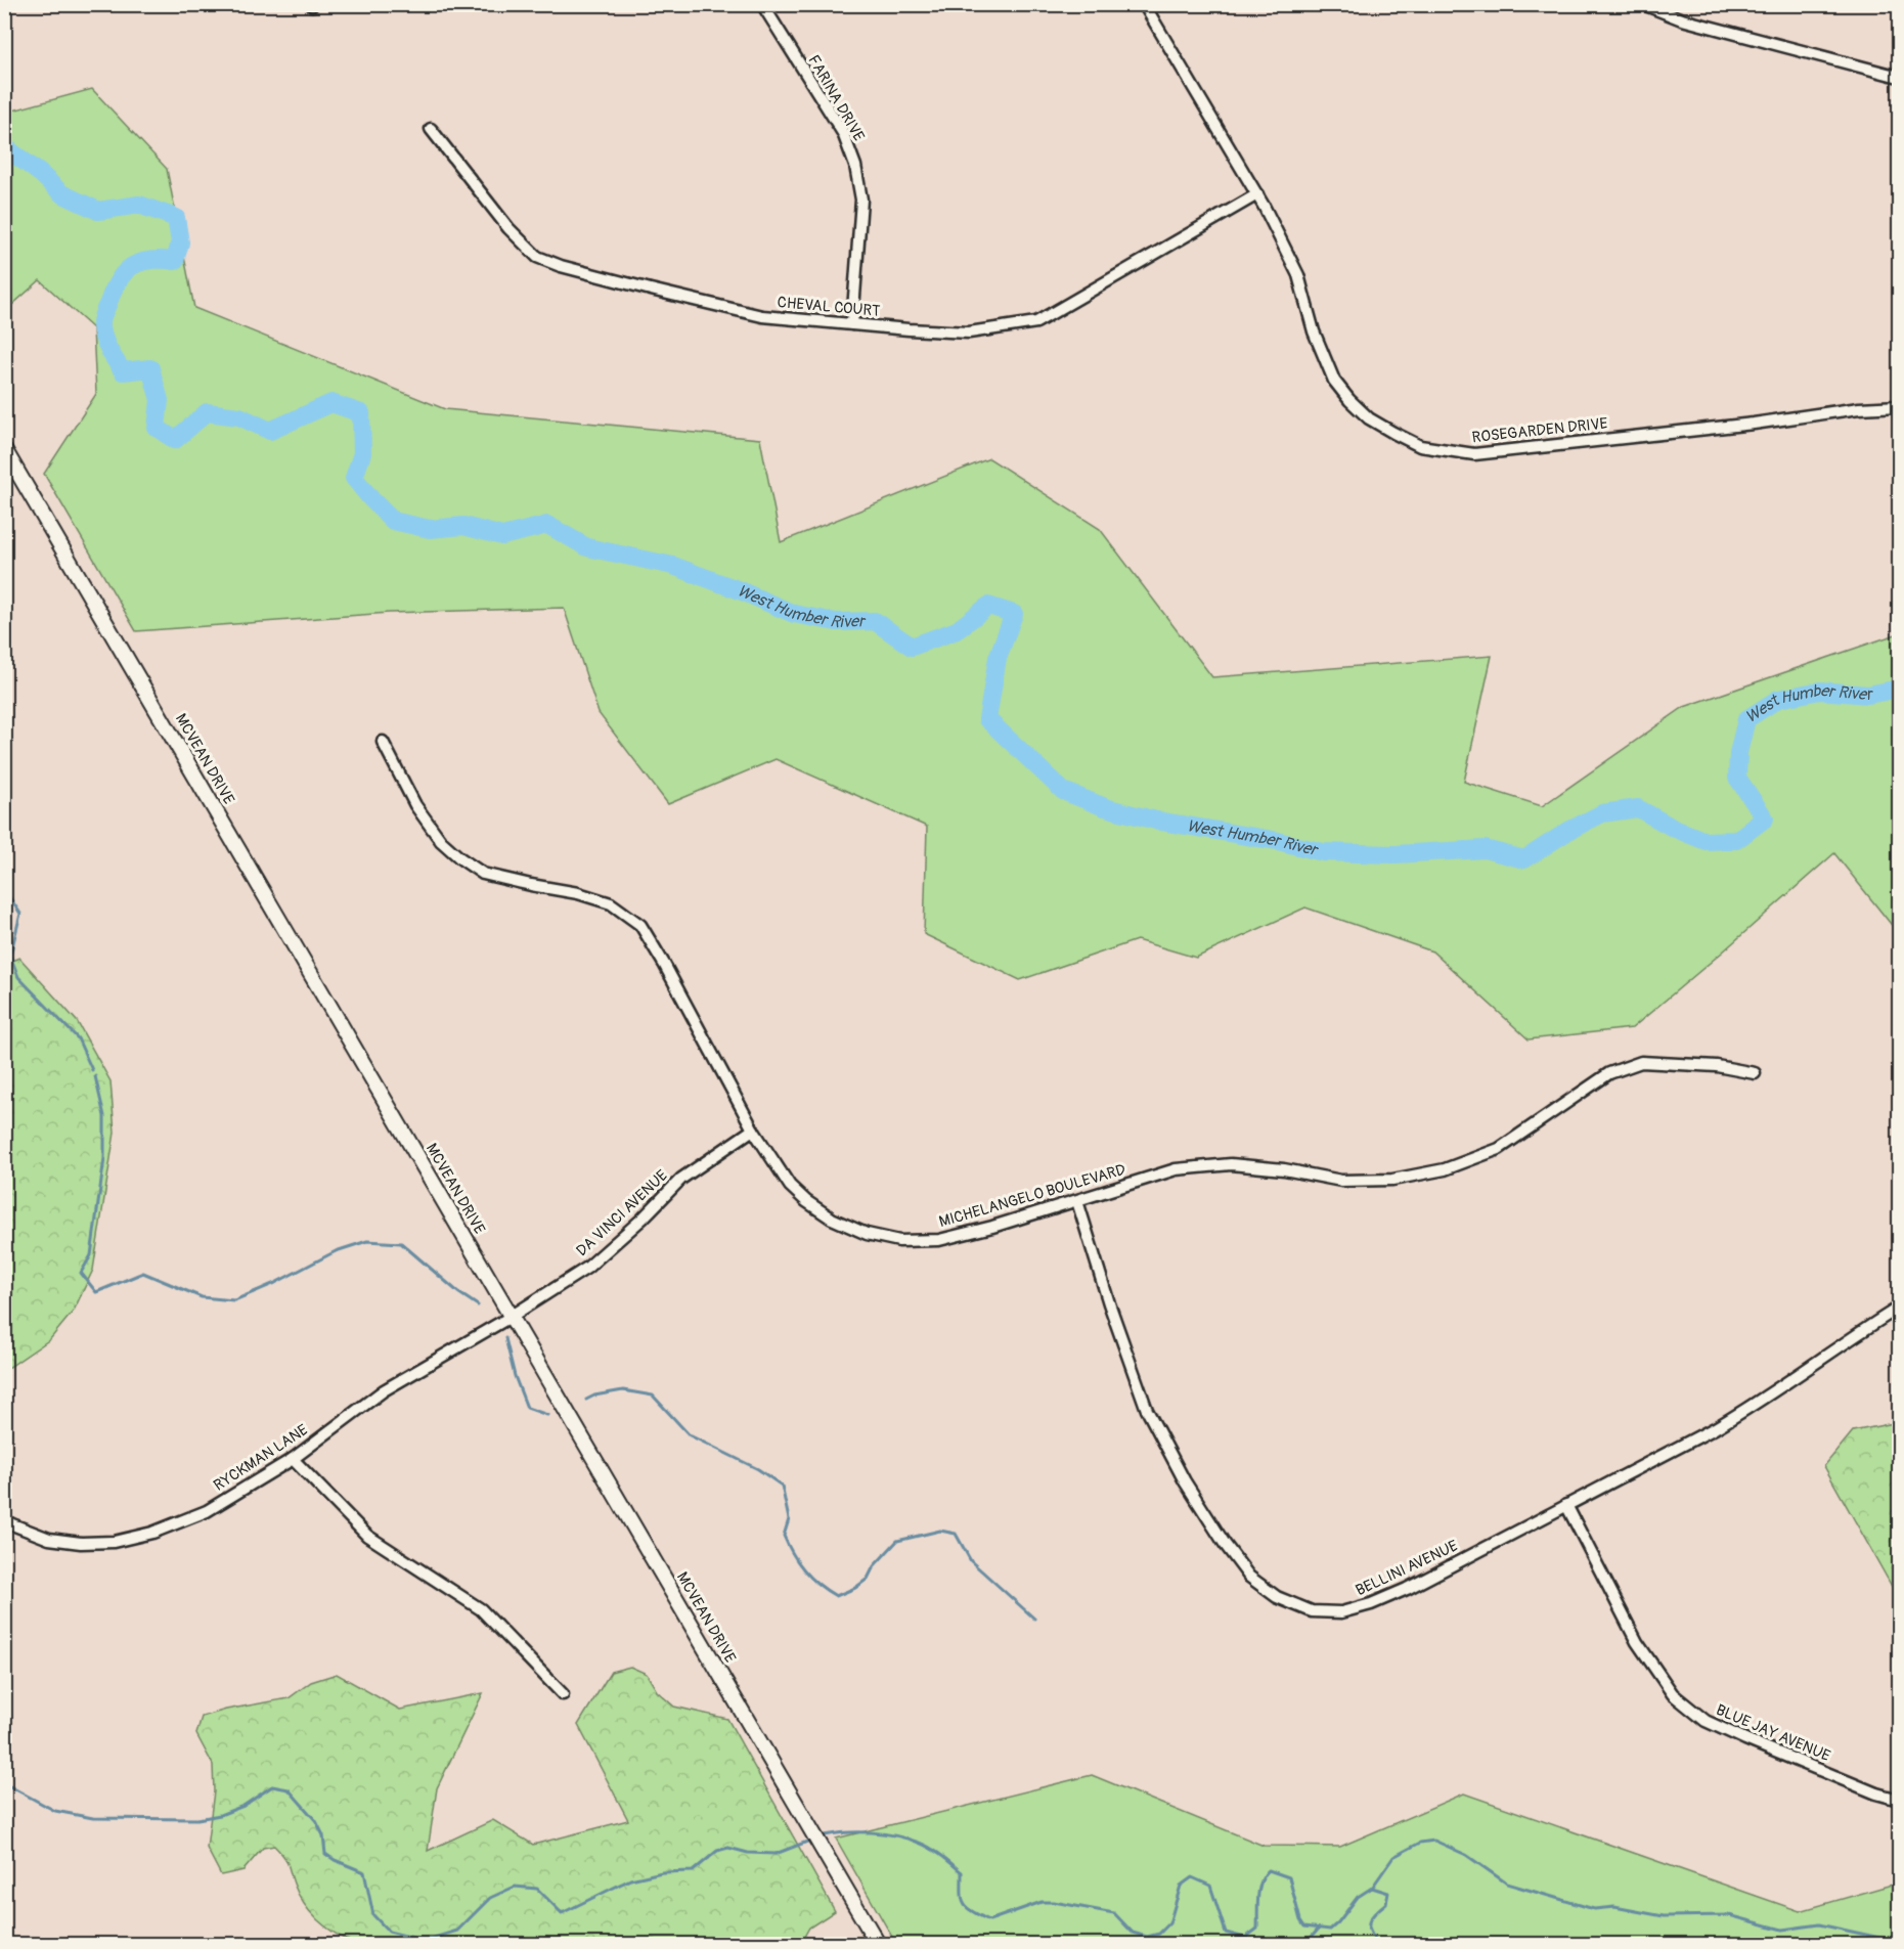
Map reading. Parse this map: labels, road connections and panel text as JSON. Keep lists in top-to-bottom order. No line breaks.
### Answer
{"streets":{"main road":["MCVEAN DRIVE"],"street":["FARINA DRIVE","CHEVAL COURT","ROSEGARDEN DRIVE","MICHELANGELO BOULEVARD","DA VINCI AVENUE","RYCKMAN LANE","BELLINI AVENUE","BLUE JAY AVENUE"]},"crossings":[["FARINA DRIVE","CHEVAL COURT"],["CHEVAL COURT","ROSEGARDEN DRIVE"],["MCVEAN DRIVE","DA VINCI AVENUE"],["MCVEAN DRIVE","RYCKMAN LANE"],["MICHELANGELO BOULEVARD","DA VINCI AVENUE"],["MICHELANGELO BOULEVARD","BELLINI AVENUE"],["DA VINCI AVENUE","RYCKMAN LANE"],["BELLINI AVENUE","BLUE JAY AVENUE"]],"water":["West Humber River"]}
